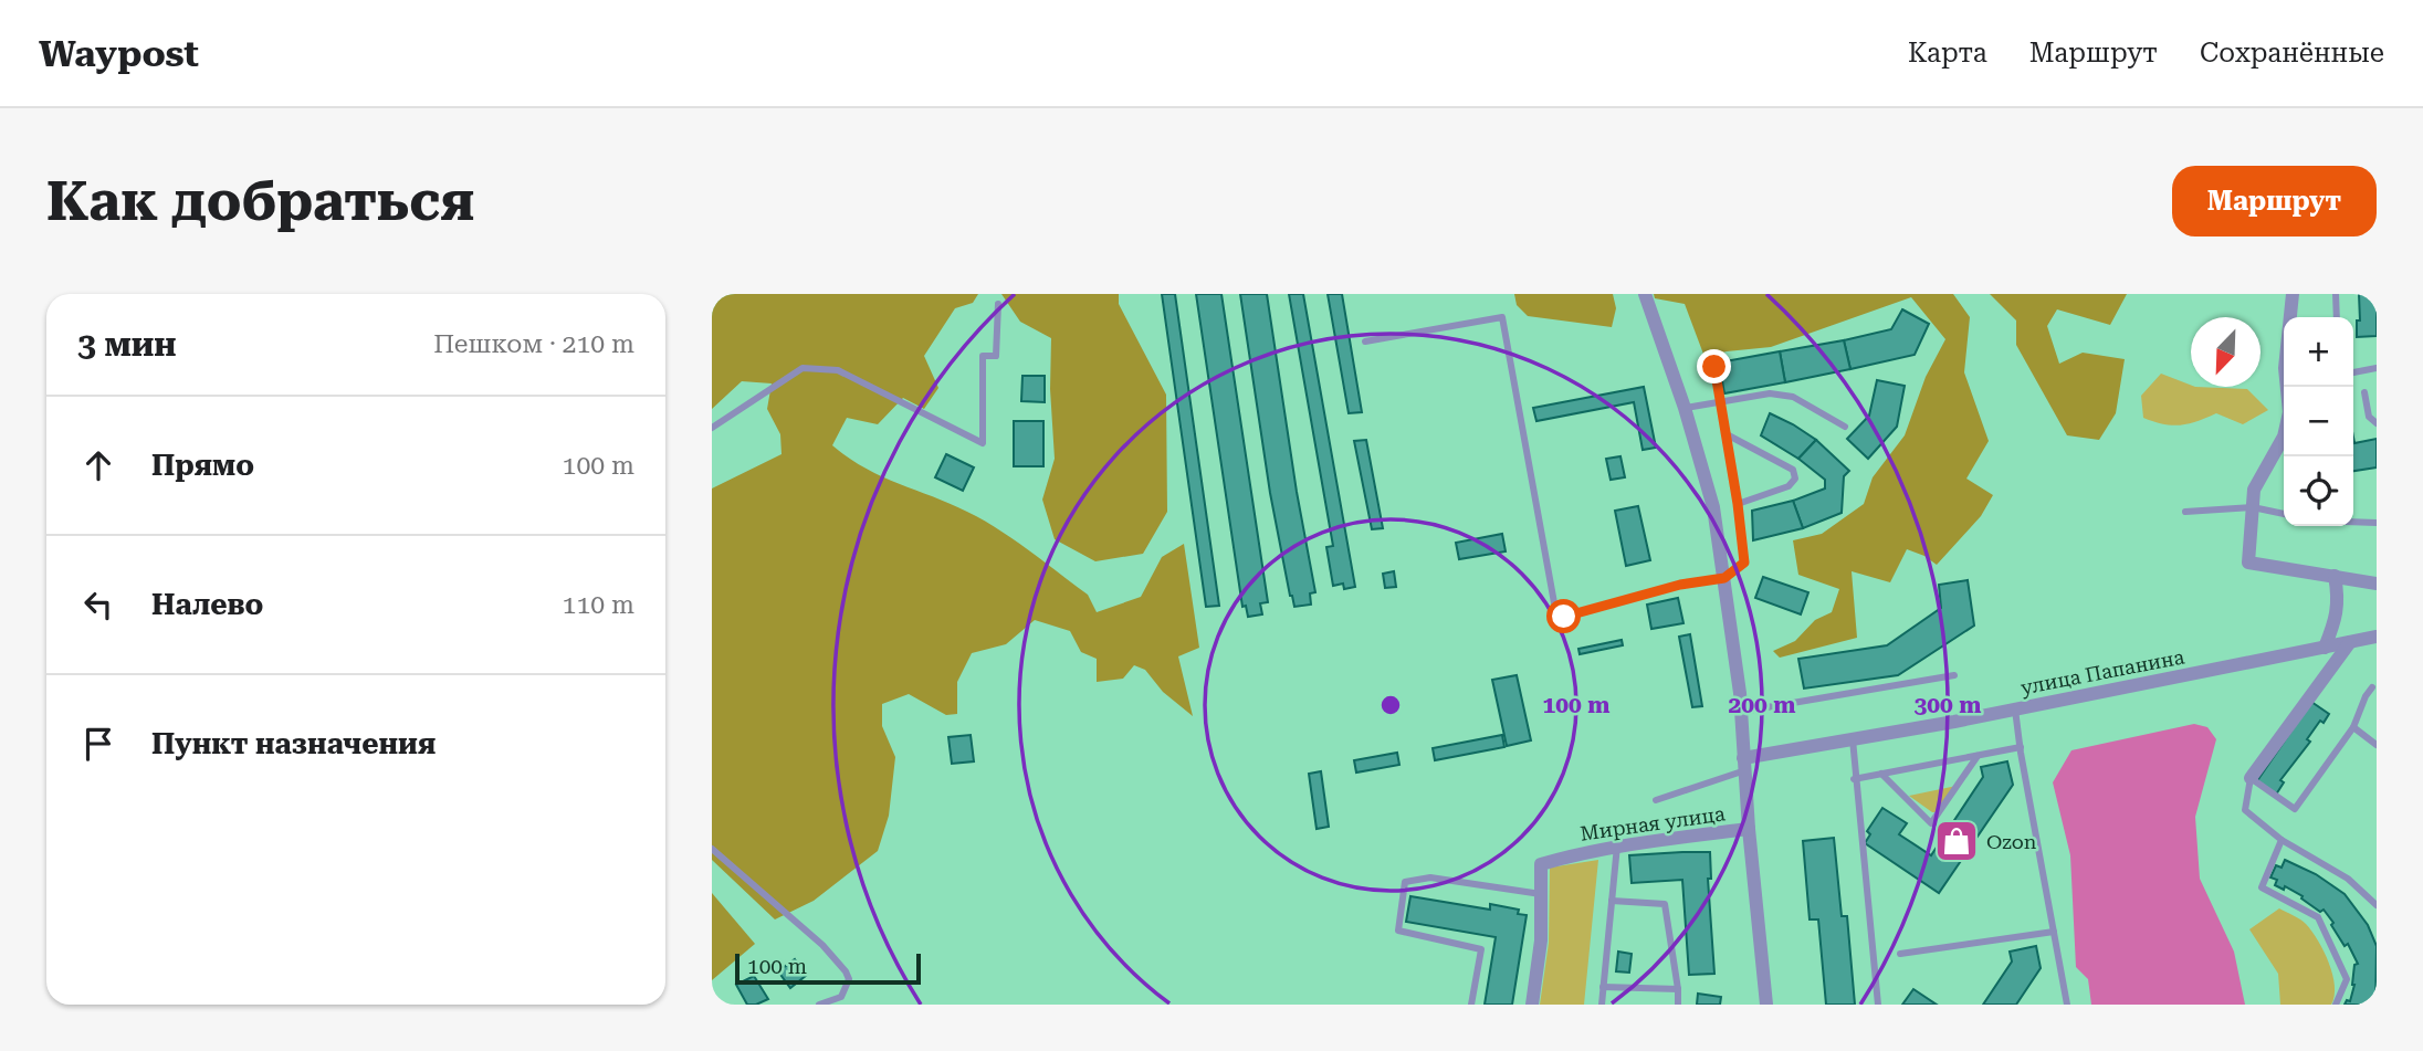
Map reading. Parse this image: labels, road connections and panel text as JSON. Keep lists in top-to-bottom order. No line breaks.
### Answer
{"streets":{"street":["улица Папанина","Мирная улица"]},"crossings":[["улица Папанина","Мирная улица"]],"places":{"shop":["Ozon"]},"scale_bar":"100 m","north":"bottom left","page":{"header":"Waypost","nav":["Карта","Маршрут","Сохранённые"],"buttons":"Маршрут","title":"Как добраться","heading":["3 мин","Пешком · 210 m"],"map_buttons":["+","−"],"list":[["Прямо","100 m"],["Налево","110 m"],"Пункт назначения"],"scale":"100 m"},"rings":["100 m","200 m","300 m"]}
